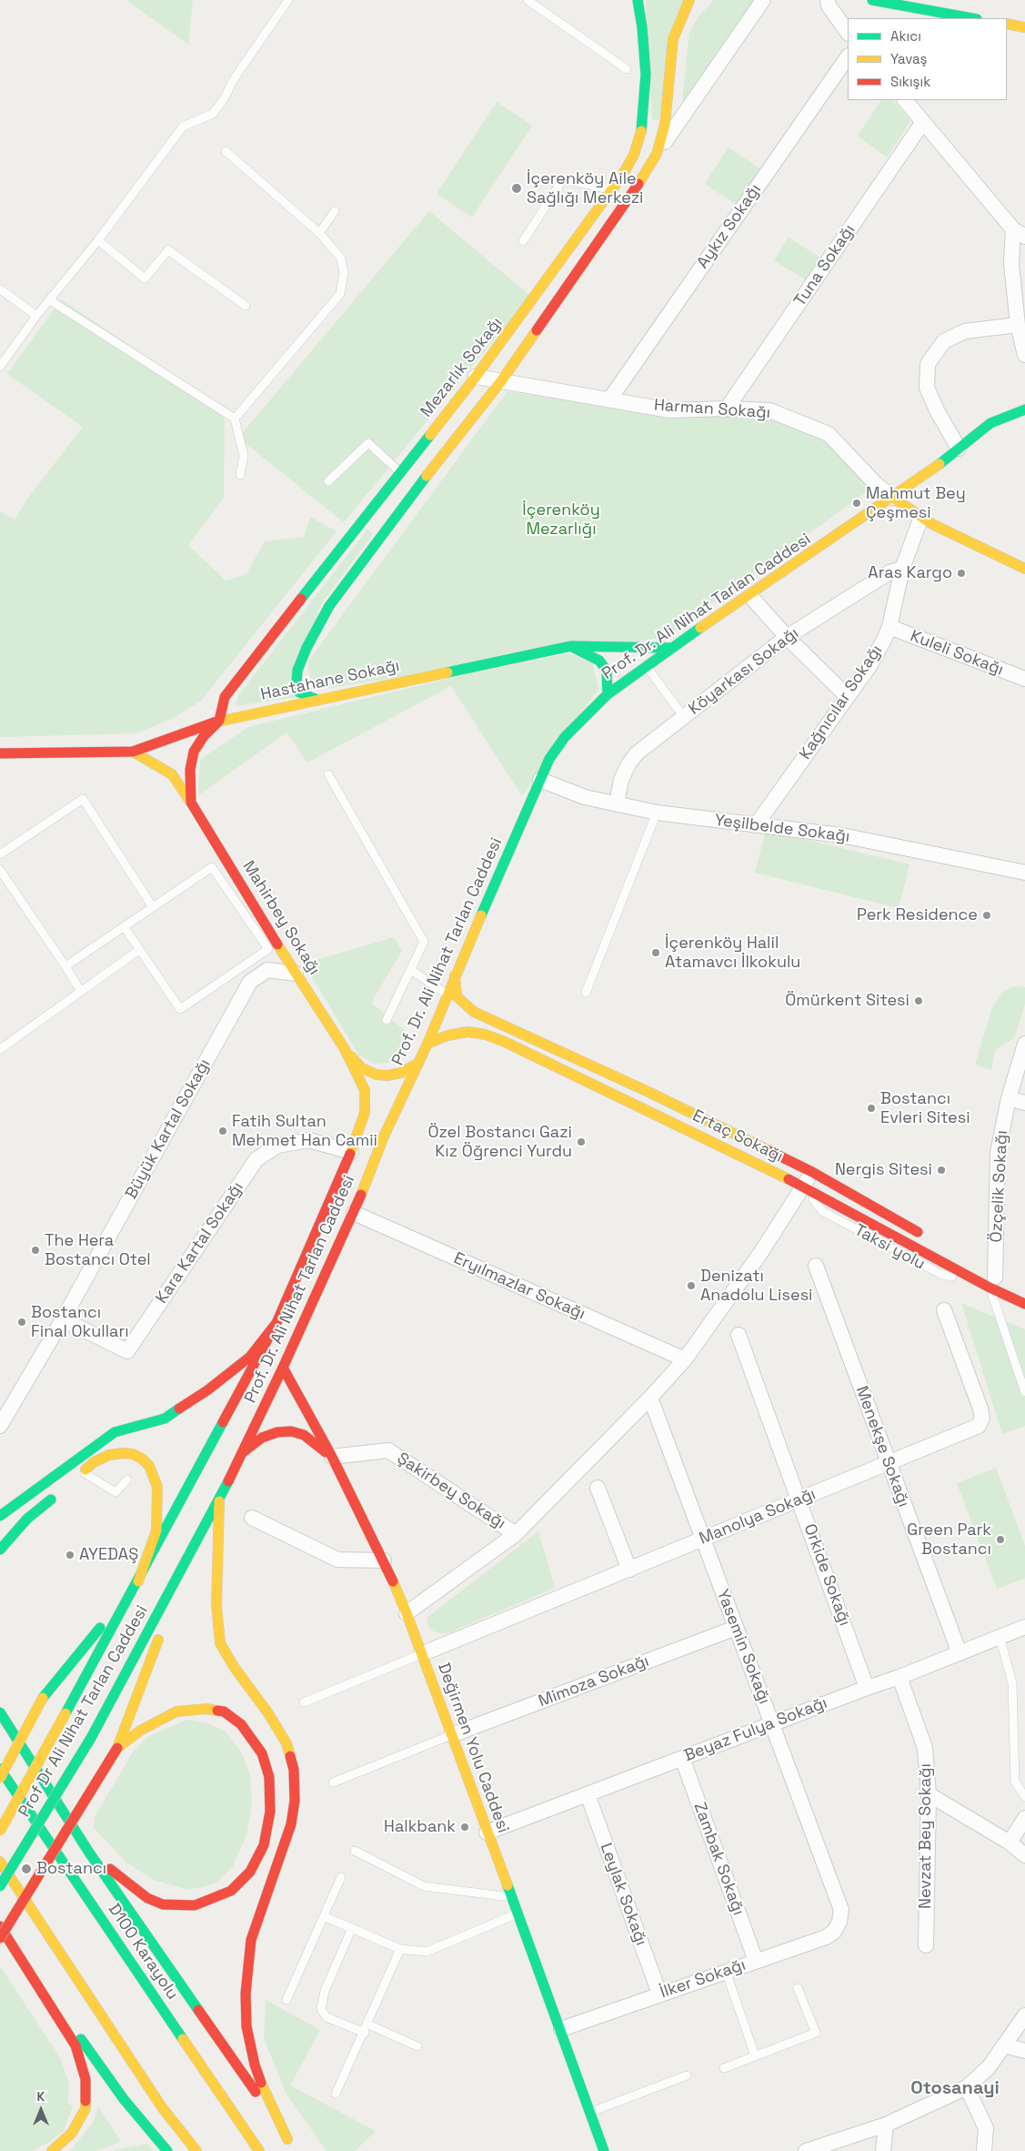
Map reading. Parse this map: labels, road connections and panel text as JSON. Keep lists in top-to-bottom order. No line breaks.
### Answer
{"streets":{"main road":["Mezarlık Sokağı","Prof. Dr. Ali Nihat Tarlan Caddesi","Hastahane Sokağı","Mahirbey Sokağı","Ertaç Sokağı","Prof Dr Ali Nihat Tarlan Caddesi","Değirmen Yolu Caddesi","D100 Karayolu"],"street":["Aykız Sokağı","Tuna Sokağı","Harman Sokağı","Kuleli Sokağı","Köyarkası Sokağı","Kağnıcılar Sokağı","Yeşilbelde Sokağı","Büyük Kartal Sokağı","Özçelik Sokağı","Kara Kartal Sokağı","Eryılmazlar Sokağı","Menekşe Sokağı","Şakirbey Sokağı","Manolya Sokağı","Orkide Sokağı","Yasemin Sokağı","Mimoza Sokağı","Beyaz Fulya Sokağı","Nevzat Bey Sokağı","Zambak Sokağı","Leylak Sokağı","İlker Sokağı"]},"crossings":[["Aykız Sokağı","Harman Sokağı"],["Tuna Sokağı","Harman Sokağı"],["Mezarlık Sokağı","Harman Sokağı"],["Mezarlık Sokağı","Hastahane Sokağı"],["Mezarlık Sokağı","Mahirbey Sokağı"],["Harman Sokağı","Prof. Dr. Ali Nihat Tarlan Caddesi"],["Prof. Dr. Ali Nihat Tarlan Caddesi","Hastahane Sokağı"],["Prof. Dr. Ali Nihat Tarlan Caddesi","Yeşilbelde Sokağı"],["Prof. Dr. Ali Nihat Tarlan Caddesi","Mahirbey Sokağı"],["Prof. Dr. Ali Nihat Tarlan Caddesi","Ertaç Sokağı"],["Prof. Dr. Ali Nihat Tarlan Caddesi","Kara Kartal Sokağı"],["Prof. Dr. Ali Nihat Tarlan Caddesi","Eryılmazlar Sokağı"],["Prof. Dr. Ali Nihat Tarlan Caddesi","Prof Dr Ali Nihat Tarlan Caddesi"],["Prof. Dr. Ali Nihat Tarlan Caddesi","Değirmen Yolu Caddesi"],["Kuleli Sokağı","Kağnıcılar Sokağı"],["Köyarkası Sokağı","Kağnıcılar Sokağı"],["Köyarkası Sokağı","Yeşilbelde Sokağı"],["Hastahane Sokağı","Mahirbey Sokağı"],["Kağnıcılar Sokağı","Yeşilbelde Sokağı"],["Mahirbey Sokağı","Büyük Kartal Sokağı"],["Büyük Kartal Sokağı","Kara Kartal Sokağı"],["Ertaç Sokağı","Özçelik Sokağı"],["Menekşe Sokağı","Manolya Sokağı"],["Menekşe Sokağı","Beyaz Fulya Sokağı"],["Şakirbey Sokağı","Değirmen Yolu Caddesi"],["Manolya Sokağı","Orkide Sokağı"],["Manolya Sokağı","Yasemin Sokağı"],["Manolya Sokağı","Değirmen Yolu Caddesi"],["Orkide Sokağı","Beyaz Fulya Sokağı"],["Yasemin Sokağı","Mimoza Sokağı"],["Yasemin Sokağı","Beyaz Fulya Sokağı"],["Yasemin Sokağı","İlker Sokağı"],["Mimoza Sokağı","Değirmen Yolu Caddesi"],["Beyaz Fulya Sokağı","Değirmen Yolu Caddesi"],["Beyaz Fulya Sokağı","Nevzat Bey Sokağı"],["Beyaz Fulya Sokağı","Zambak Sokağı"],["Beyaz Fulya Sokağı","Leylak Sokağı"],["Değirmen Yolu Caddesi","İlker Sokağı"],["Zambak Sokağı","İlker Sokağı"],["Leylak Sokağı","İlker Sokağı"]],"districts":["Otosanayi"],"parks":["İçerenköy Mezarlığı"],"places":["İçerenköy Aile Sağlığı Merkezi","Mahmut Bey Çeşmesi","Aras Kargo","Perk Residence","İçerenköy Halil Atamavcı İlkokulu","Ömürkent Sitesi","Bostancı Evleri Sitesi","Fatih Sultan Mehmet Han Camii","Özel Bostancı Gazi Kız Öğrenci Yurdu","Nergis Sitesi","The Hera Bostancı Otel","Denizatı Anadolu Lisesi","Bostancı Final Okulları","Green Park Bostancı","AYEDAŞ","Halkbank","Bostancı"],"legend":["Akıcı","Yavaş","Sıkışık"],"north":"top"}
